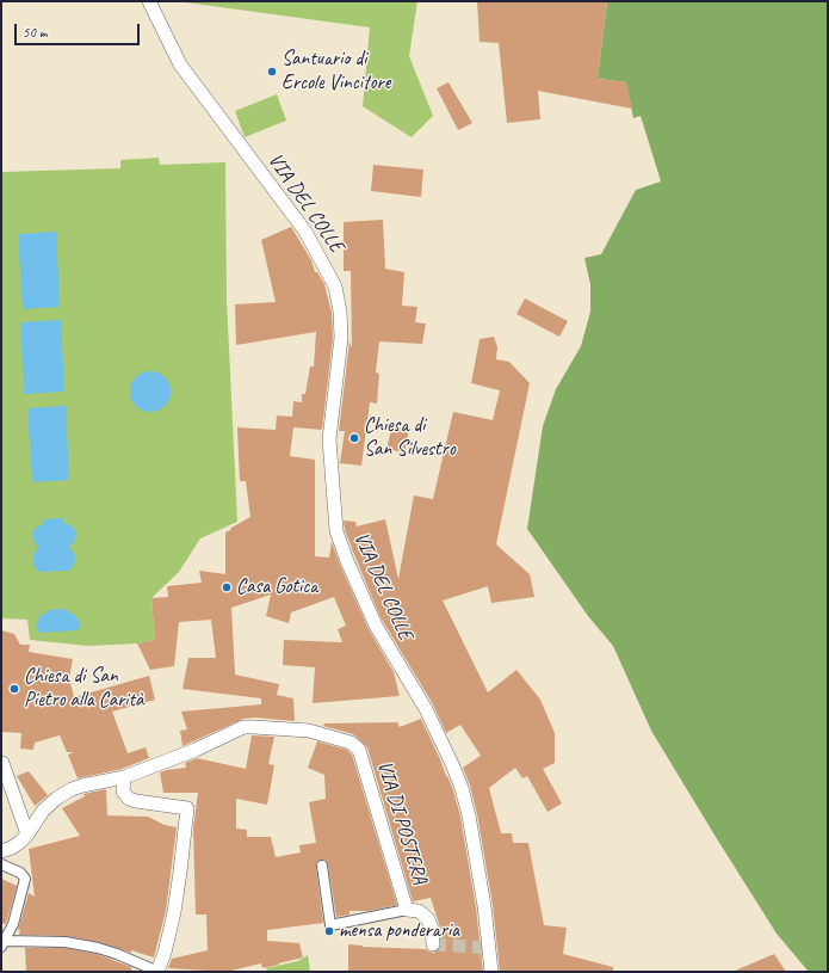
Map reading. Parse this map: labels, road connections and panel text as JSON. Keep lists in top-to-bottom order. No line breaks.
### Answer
{"streets":{"street":["VIA DEL COLLE","VIA DI POSTERA"]},"places":["Santuario di Ercole Vincitore","Chiesa di San Silvestro","Casa Gotica","Chiesa di San Pietro alla Carità","mensa ponderaria"],"scale_bar":"50 m"}
